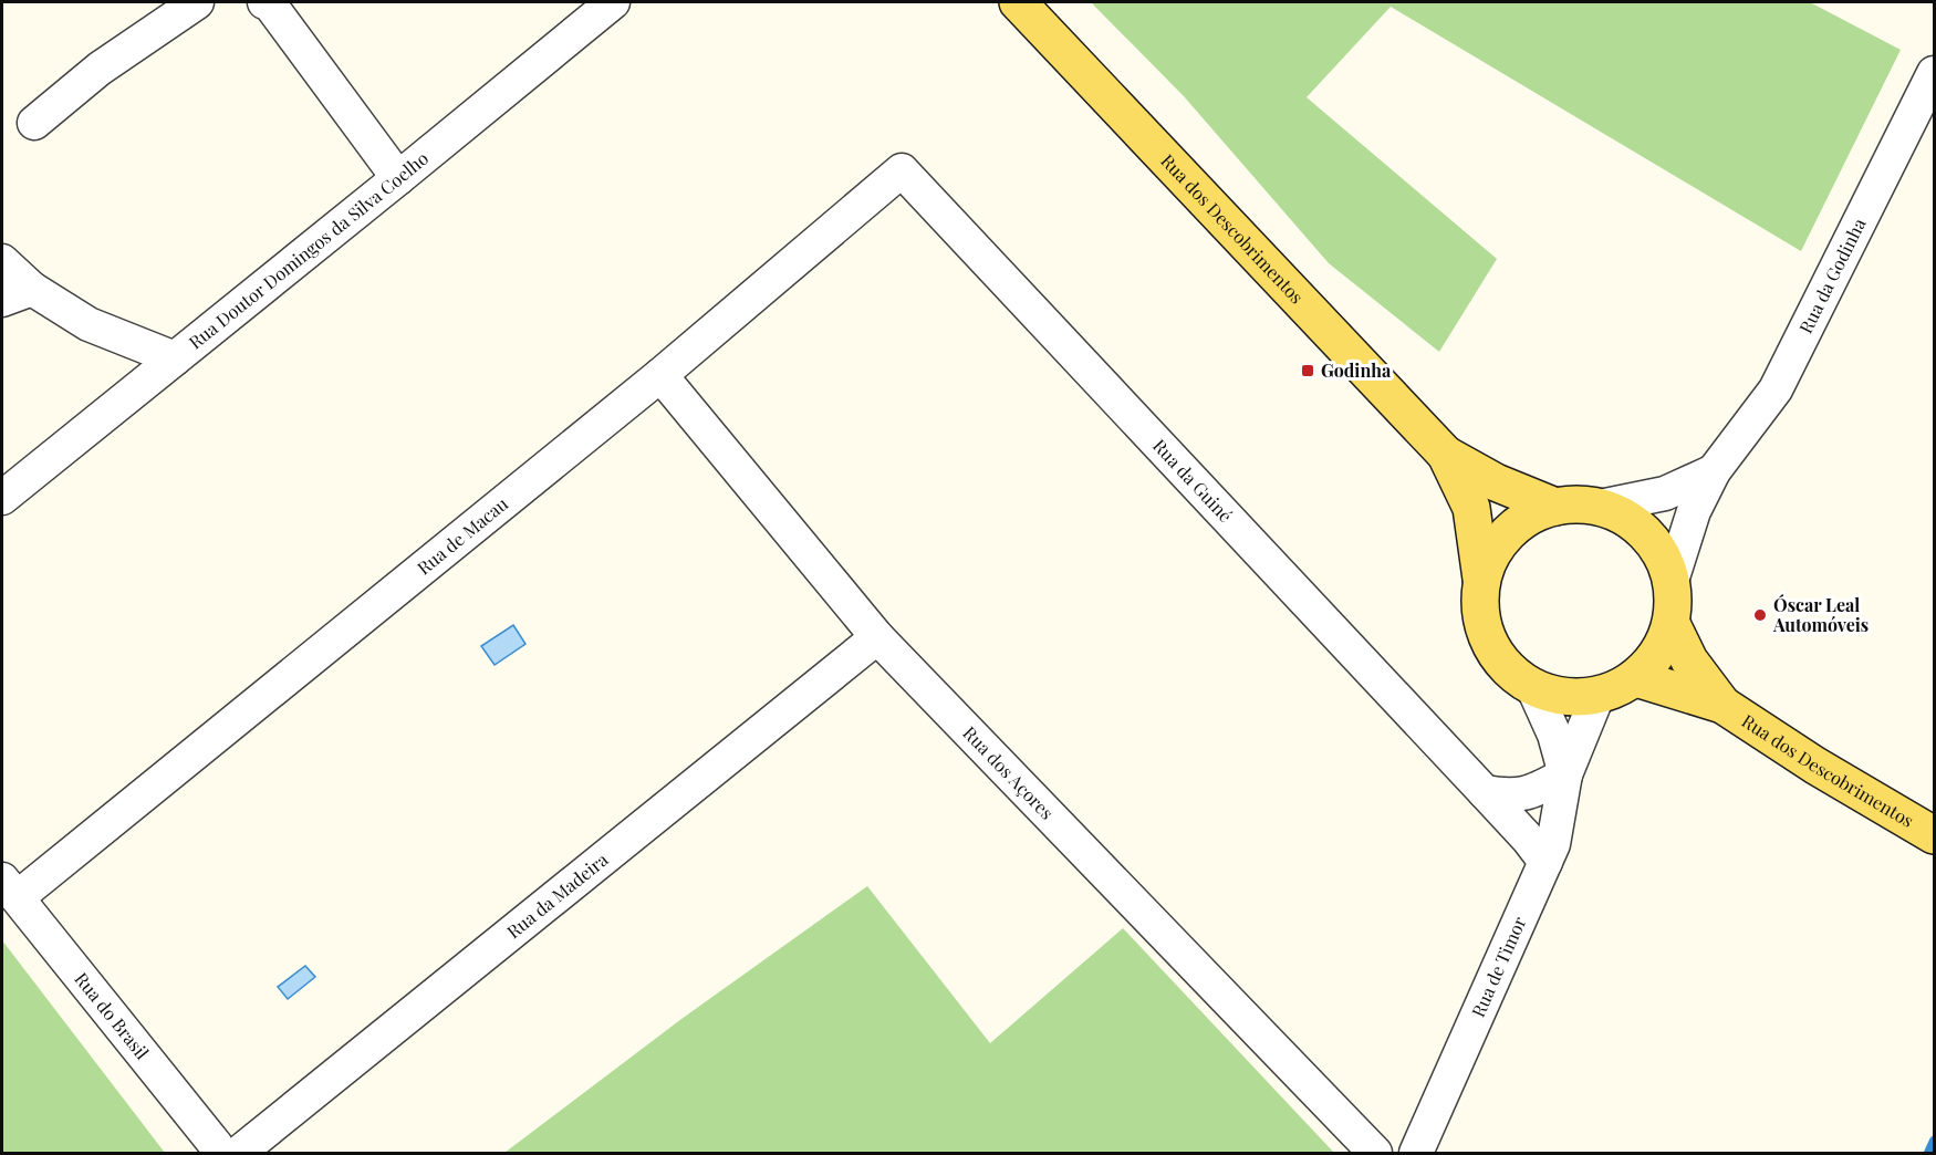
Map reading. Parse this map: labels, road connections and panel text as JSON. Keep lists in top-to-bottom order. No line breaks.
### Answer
{"streets":{"main road":["Rua dos Descobrimentos"],"street":["Rua Doutor Domingos da Silva Coelho","Rua da Godinha","Rua da Guiné","Rua de Macau","Rua dos Açores","Rua da Madeira","Rua de Timor","Rua do Brasil"]},"crossings":[["Rua dos Descobrimentos","Rua da Godinha"],["Rua dos Descobrimentos","Rua de Timor"],["Rua da Godinha","Rua de Timor"],["Rua da Guiné","Rua de Macau"],["Rua da Guiné","Rua de Timor"],["Rua de Macau","Rua dos Açores"],["Rua de Macau","Rua do Brasil"],["Rua dos Açores","Rua da Madeira"]],"places":{"transit":["Godinha"],"other":["Óscar Leal Automóveis"]}}
